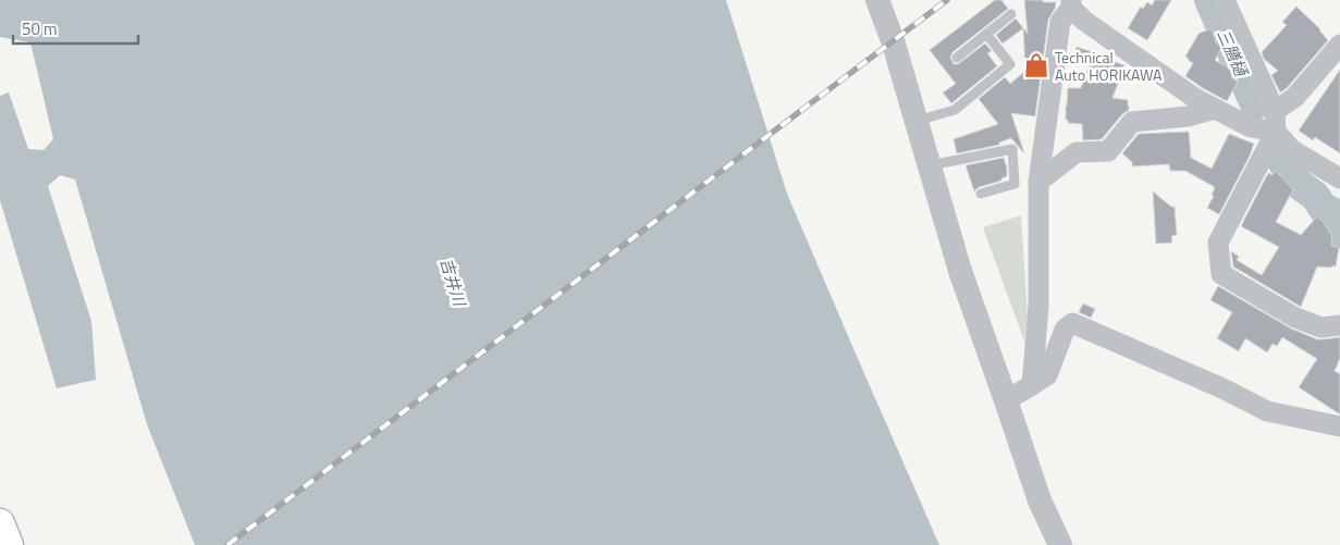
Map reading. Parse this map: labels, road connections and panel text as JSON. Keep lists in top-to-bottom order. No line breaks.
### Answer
{"water":["三膳樋","吉井川"],"places":{"shop":["Technical Auto HORIKAWA"]},"scale_bar":"50 m"}
